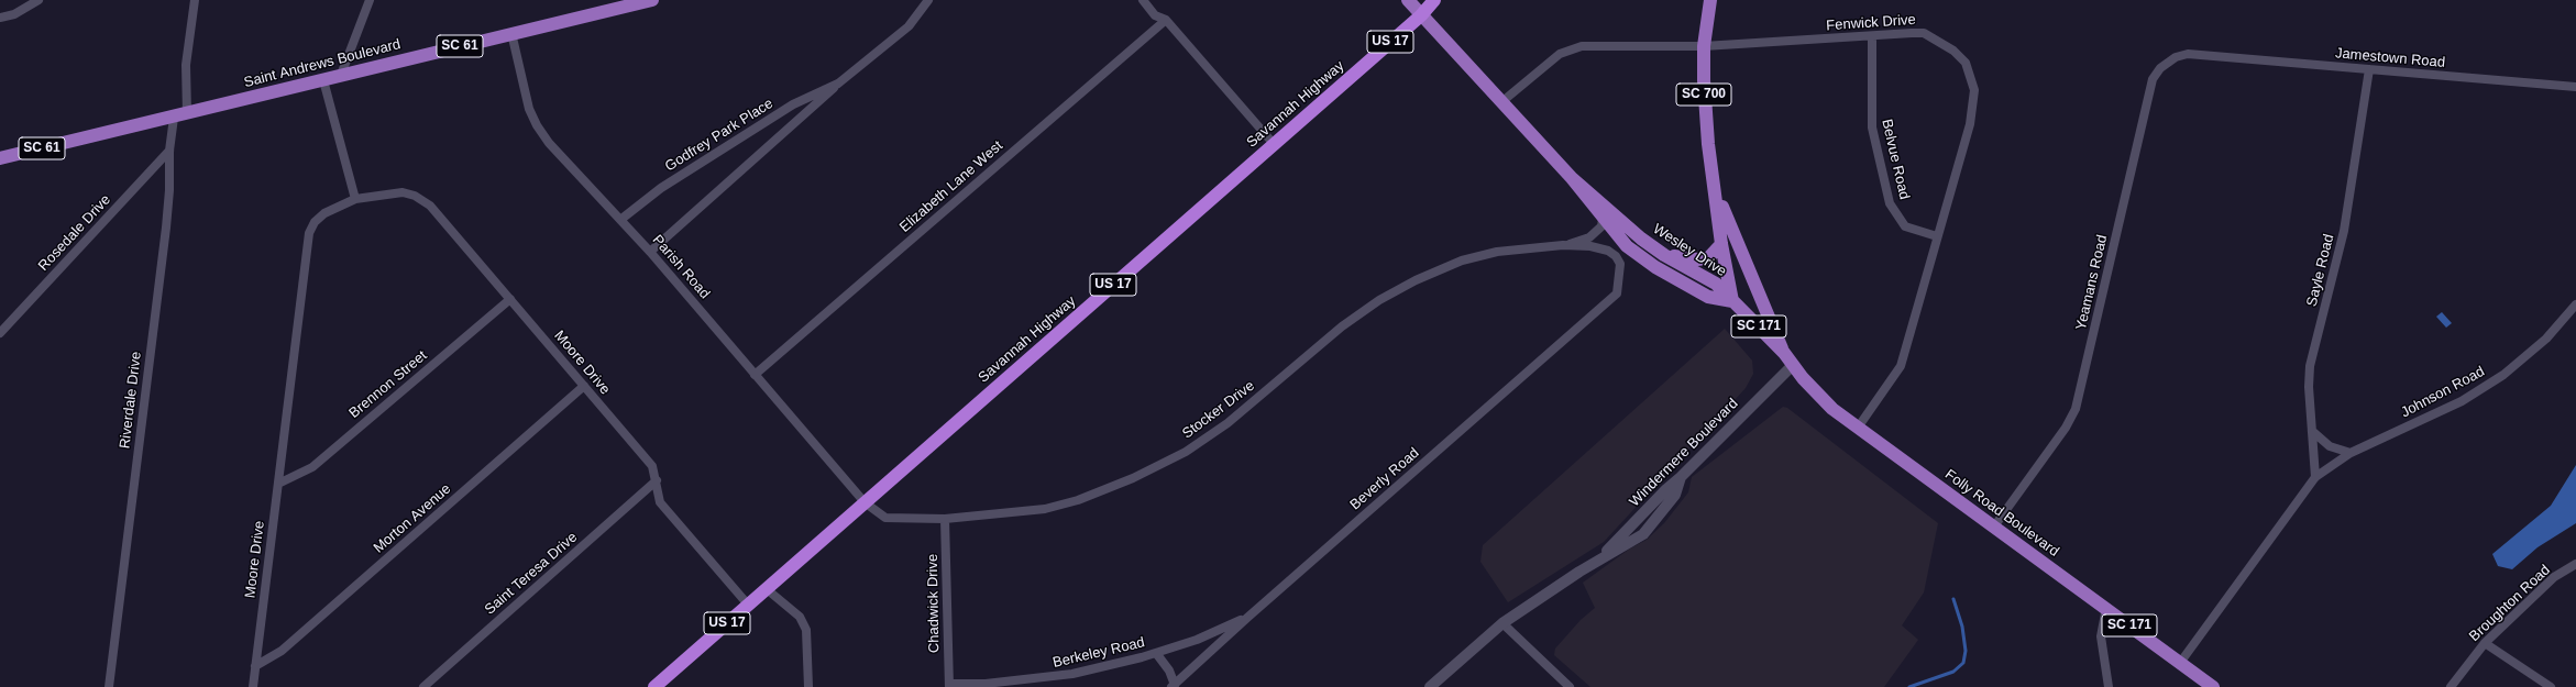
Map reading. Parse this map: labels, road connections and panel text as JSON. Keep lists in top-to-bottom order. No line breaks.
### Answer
{"streets":{"highway":["US 17","Savannah Highway"],"main road":["SC 61","Saint Andrews Boulevard","SC 700","Wesley Drive","SC 171","Folly Road Boulevard"],"street":["Fenwick Drive","Jamestown Road","Godfrey Park Place","Belvue Road","Elizabeth Lane West","Rosedale Drive","Parish Road","Sayle Road","Yeamans Road","Moore Drive","Brennon Street","Johnson Road","Riverdale Drive","Stocker Drive","Windermere Boulevard","Beverly Road","Morton Avenue","Saint Teresa Drive","Chadwick Drive","Broughton Road","Berkeley Road"]},"crossings":[["Fenwick Drive","Belvue Road"],["Fenwick Drive","Wesley Drive"],["Fenwick Drive","Folly Road Boulevard"],["Jamestown Road","Sayle Road"],["Jamestown Road","Yeamans Road"],["Saint Andrews Boulevard","Parish Road"],["Saint Andrews Boulevard","Riverdale Drive"],["Savannah Highway","Wesley Drive"],["Savannah Highway","Parish Road"],["Savannah Highway","Moore Drive"],["Savannah Highway","Stocker Drive"],["Godfrey Park Place","Parish Road"],["Elizabeth Lane West","Parish Road"],["Rosedale Drive","Riverdale Drive"],["Wesley Drive","Stocker Drive"],["Wesley Drive","Folly Road Boulevard"],["Parish Road","Stocker Drive"],["Sayle Road","Johnson Road"],["Yeamans Road","Folly Road Boulevard"],["Moore Drive","Brennon Street"],["Moore Drive","Morton Avenue"],["Moore Drive","Saint Teresa Drive"],["Johnson Road","Folly Road Boulevard"],["Stocker Drive","Beverly Road"],["Stocker Drive","Chadwick Drive"],["Windermere Boulevard","Folly Road Boulevard"],["Beverly Road","Berkeley Road"],["Chadwick Drive","Berkeley Road"]]}
